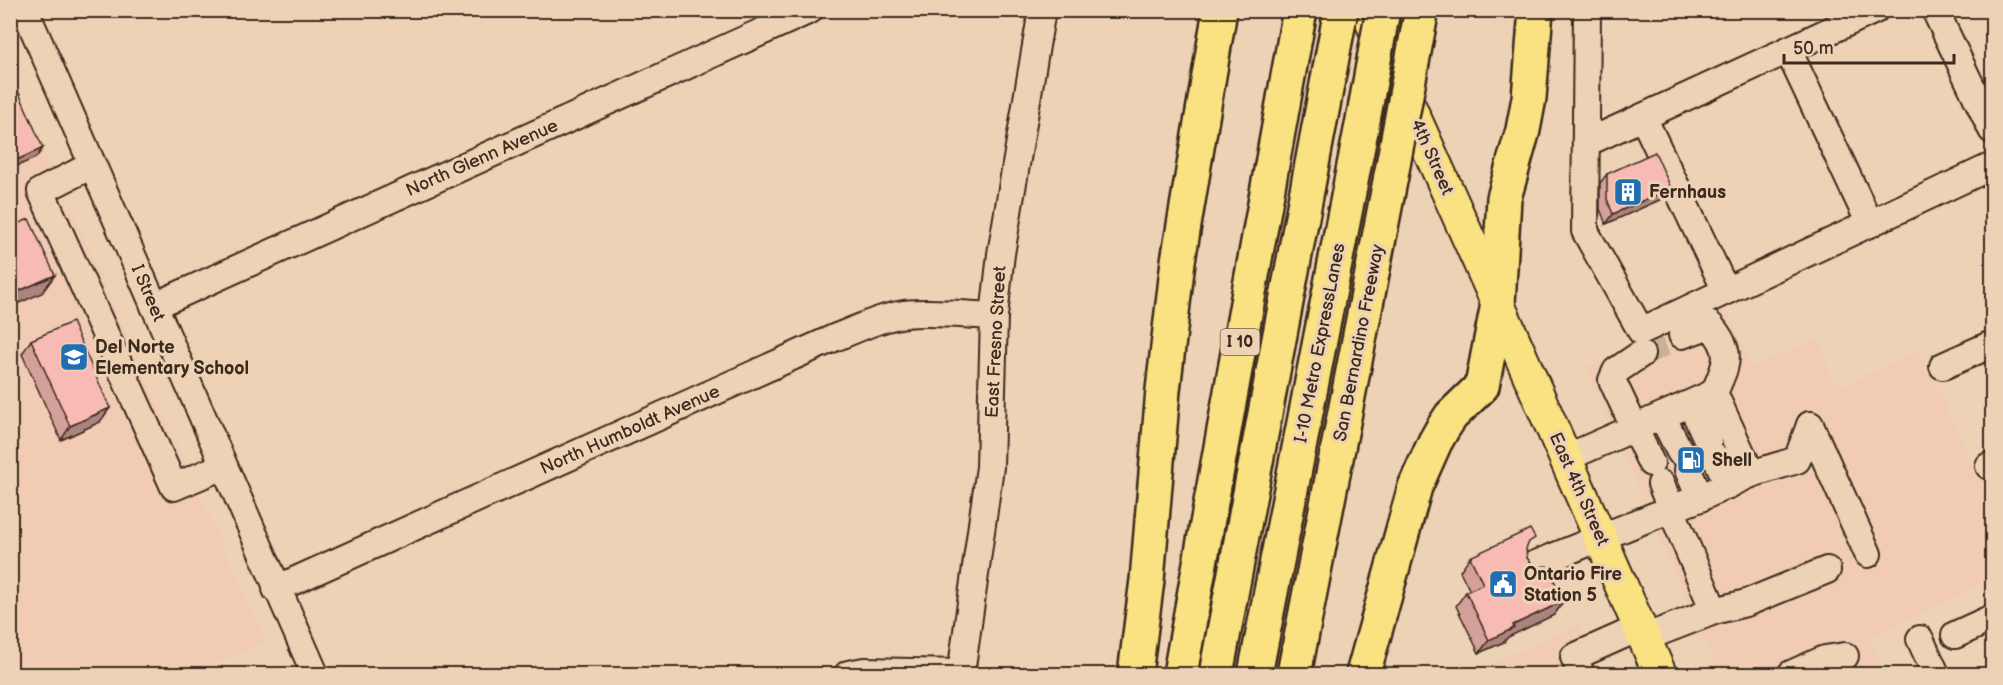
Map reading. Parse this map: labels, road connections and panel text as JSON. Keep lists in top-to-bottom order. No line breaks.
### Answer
{"streets":{"highway":["I 10","I-10 Metro ExpressLanes","San Bernardino Freeway"],"main road":["4th Street","East 4th Street"],"street":["North Glenn Avenue","I Street","East Fresno Street","North Humboldt Avenue"]},"crossings":[["4th Street","East 4th Street"],["North Glenn Avenue","I Street"],["I Street","North Humboldt Avenue"],["East Fresno Street","North Humboldt Avenue"]],"places":{"building":["Fernhaus"],"school or university":["Del Norte Elementary School"],"fuel station":["Shell"],"public building":["Ontario Fire Station 5"]},"scale_bar":"50 m"}
